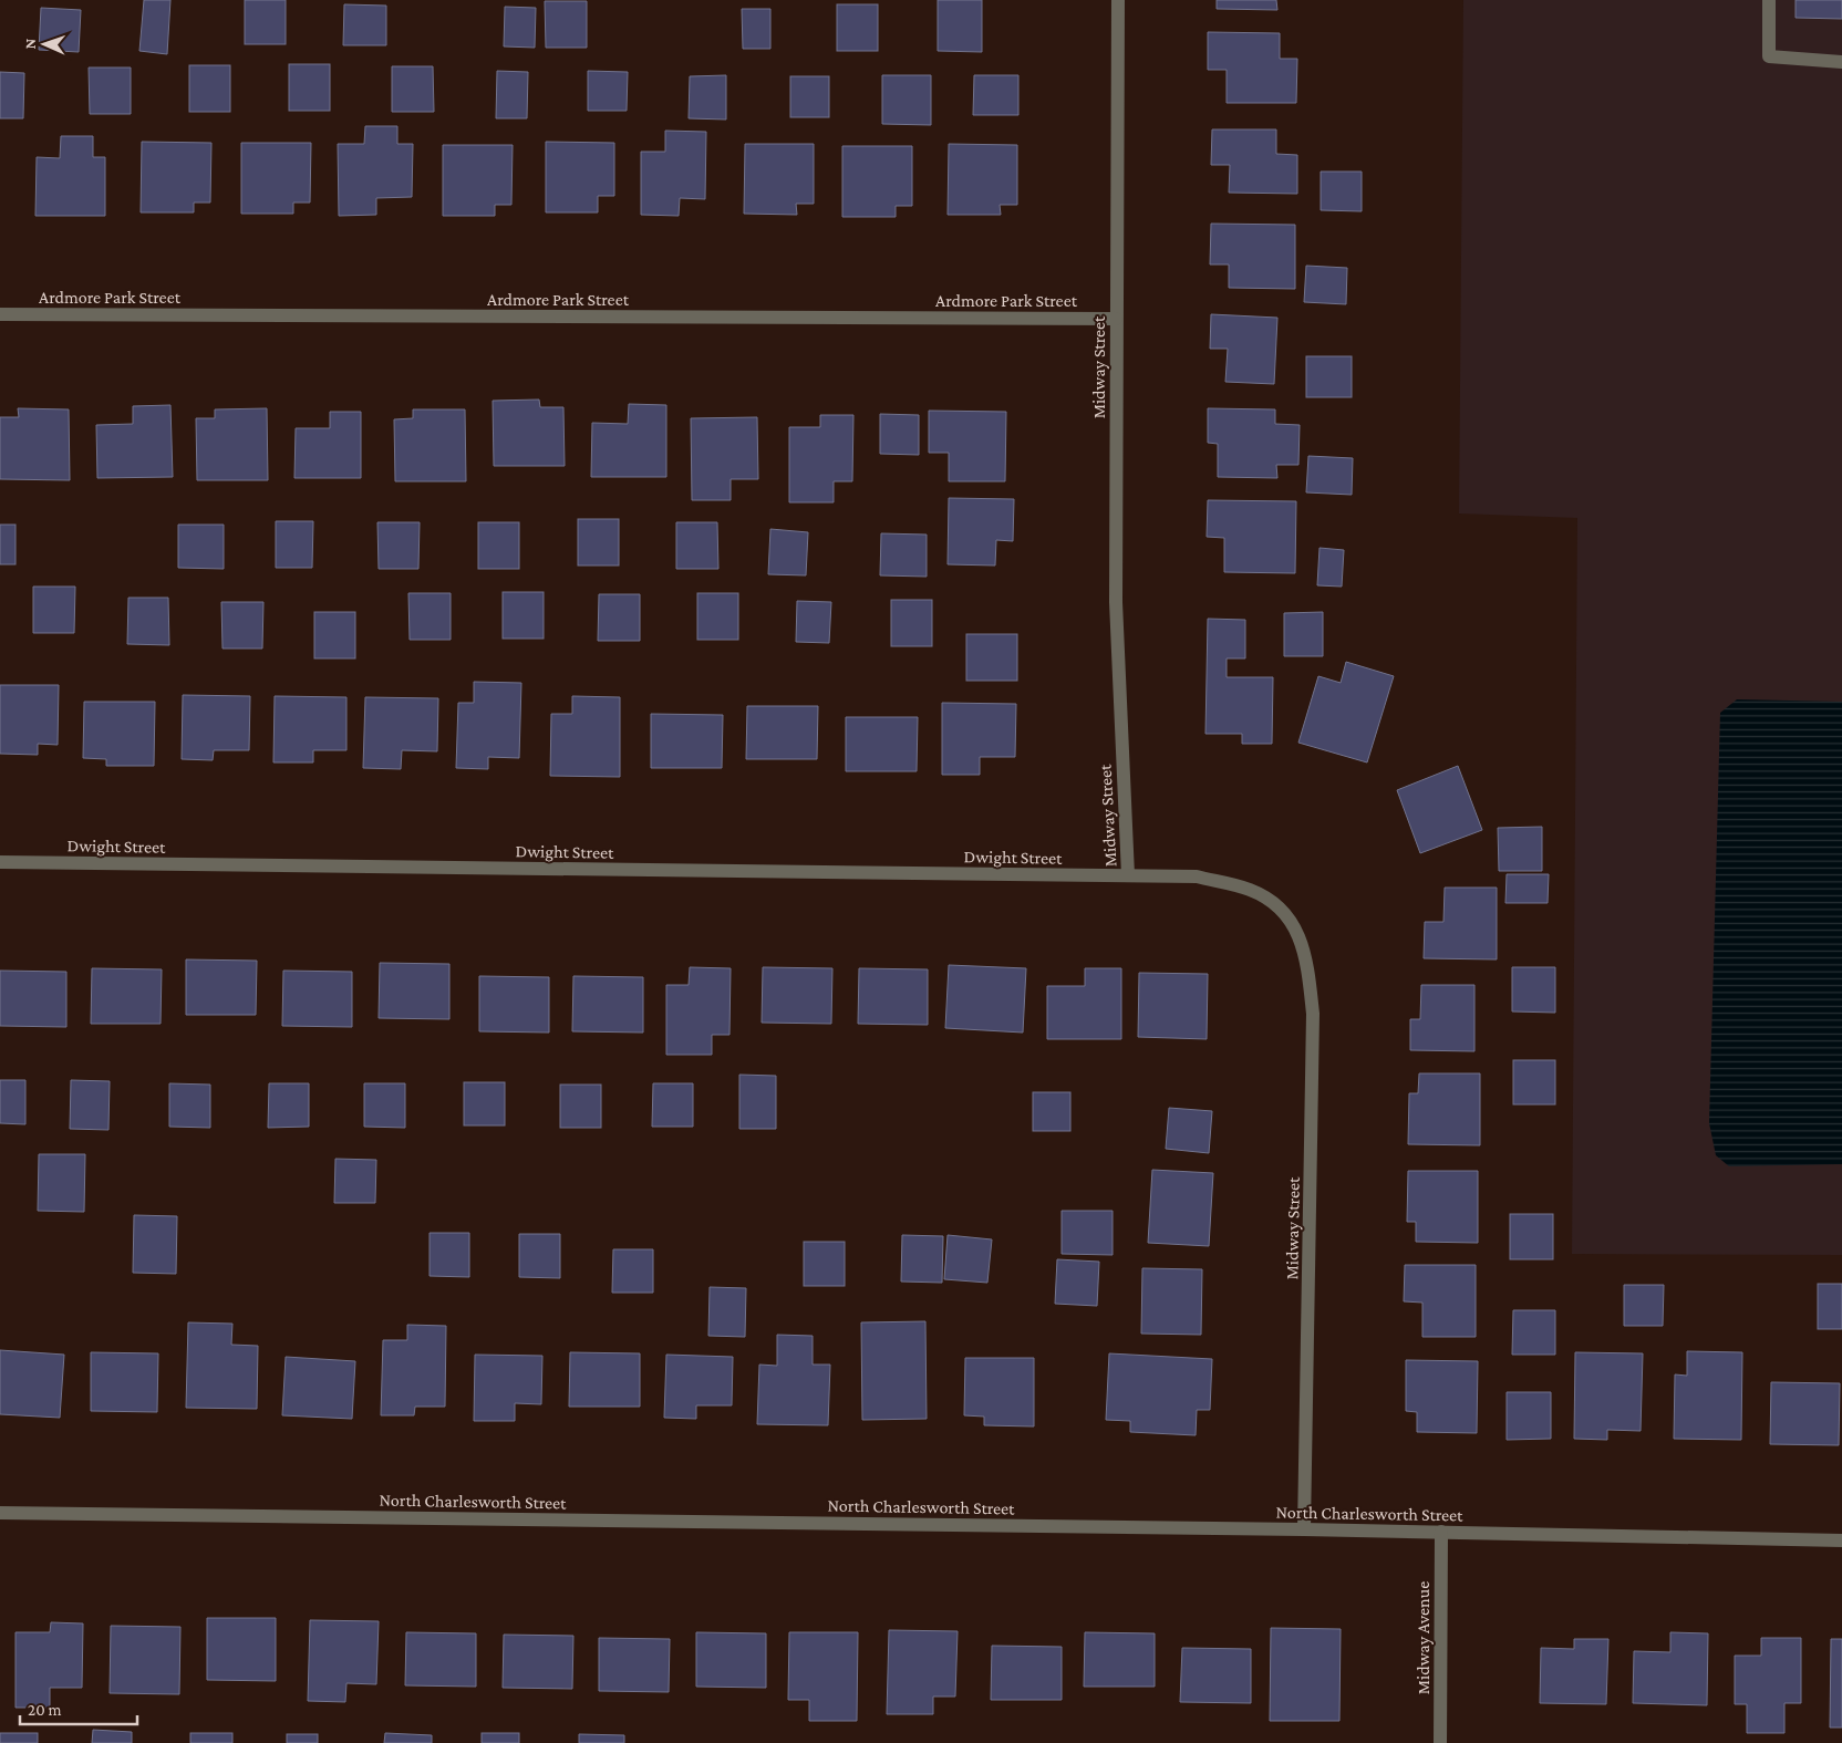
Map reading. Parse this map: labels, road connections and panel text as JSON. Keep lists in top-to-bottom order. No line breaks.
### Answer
{"streets":{"street":["Ardmore Park Street","Midway Street","Dwight Street","North Charlesworth Street","Midway Avenue"]},"crossings":[["Ardmore Park Street","Midway Street"],["Midway Street","Dwight Street"],["Midway Street","North Charlesworth Street"],["North Charlesworth Street","Midway Avenue"]],"scale_bar":"20 m","north":"left"}
